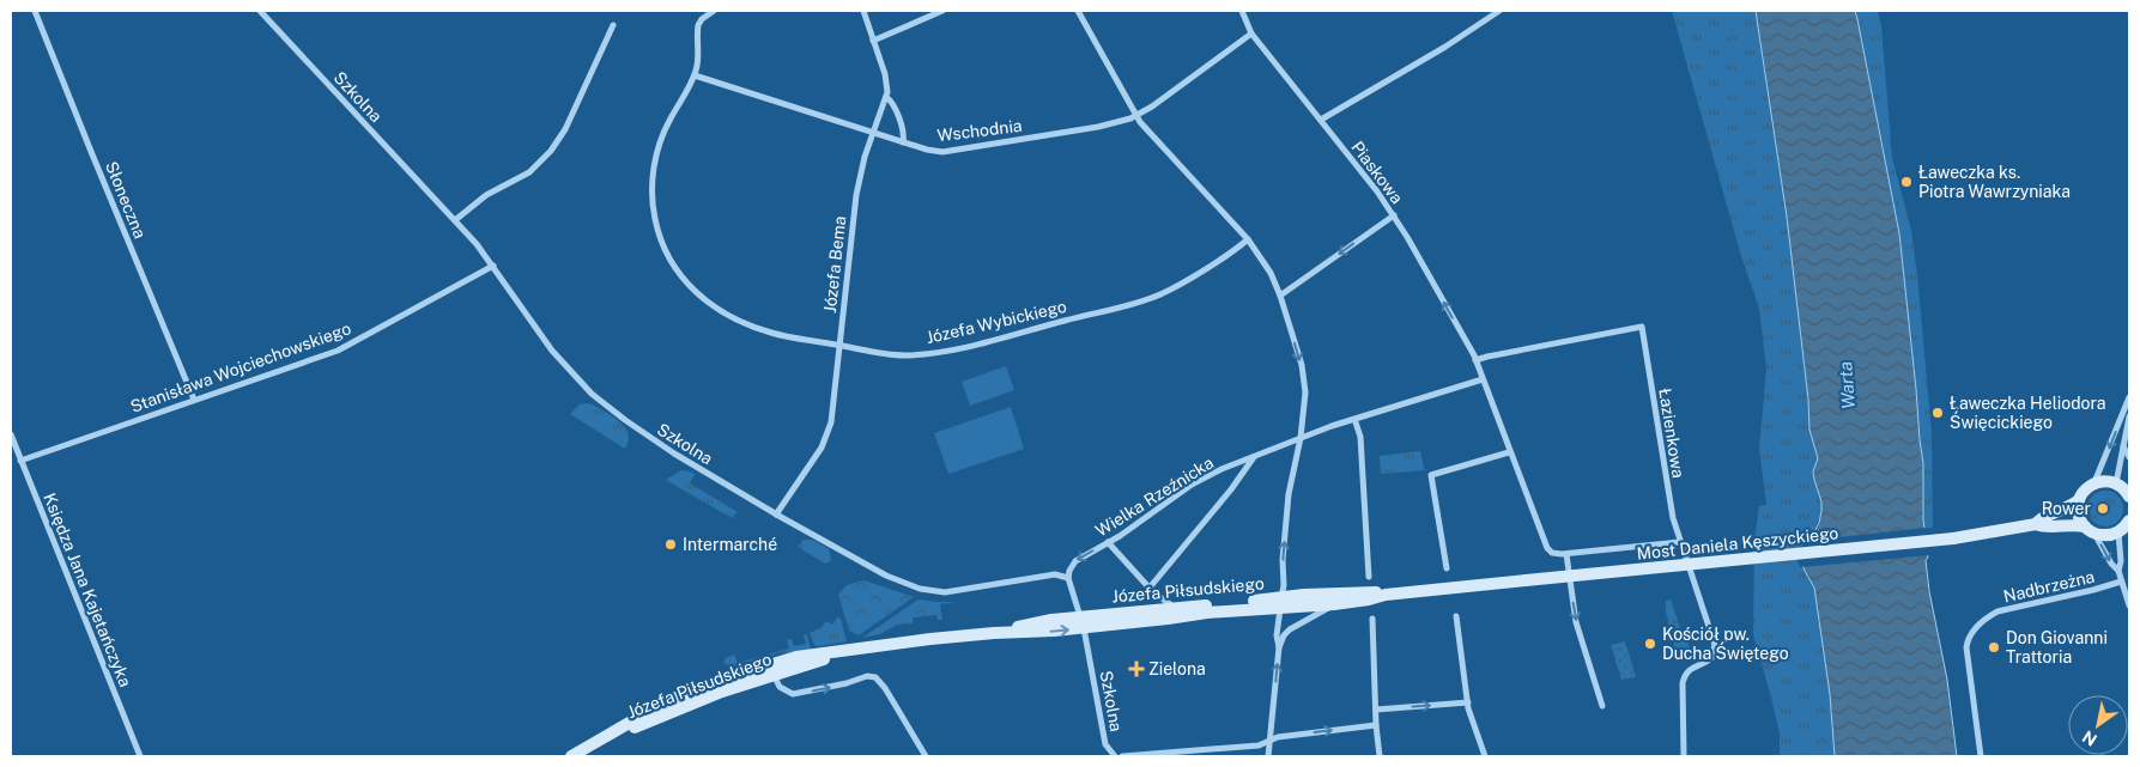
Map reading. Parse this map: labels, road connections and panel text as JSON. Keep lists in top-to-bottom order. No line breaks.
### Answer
{"streets":{"street":["Szkolna","Wschodnia","Piaskowa","Słoneczna","Józefa Bema","Józefa Wybickiego","Stanisława Wojciechowskiego","Łazienkowa","Wielka Rzeźnicka","Most Daniela Kęszyckiego","Nadbrzeżna","Księdza Jana Kajetańczyka","Józefa Piłsudskiego"]},"crossings":[["Szkolna","Józefa Bema"],["Szkolna","Stanisława Wojciechowskiego"],["Szkolna","Wielka Rzeźnicka"],["Szkolna","Józefa Piłsudskiego"],["Wschodnia","Piaskowa"],["Wschodnia","Józefa Bema"],["Wschodnia","Józefa Wybickiego"],["Piaskowa","Łazienkowa"],["Piaskowa","Wielka Rzeźnicka"],["Słoneczna","Stanisława Wojciechowskiego"],["Józefa Bema","Józefa Wybickiego"],["Stanisława Wojciechowskiego","Księdza Jana Kajetańczyka"],["Most Daniela Kęszyckiego","Józefa Piłsudskiego"]],"water":["Warta"],"places":{"other":["Ławeczka ks. Piotra Wawrzyniaka","Ławeczka Heliodora Święcickiego","Rower","Intermarché","Kościół pw. Ducha Świętego","Don Giovanni Trattoria"],"health":["Zielona"]},"north":"bottom left"}
